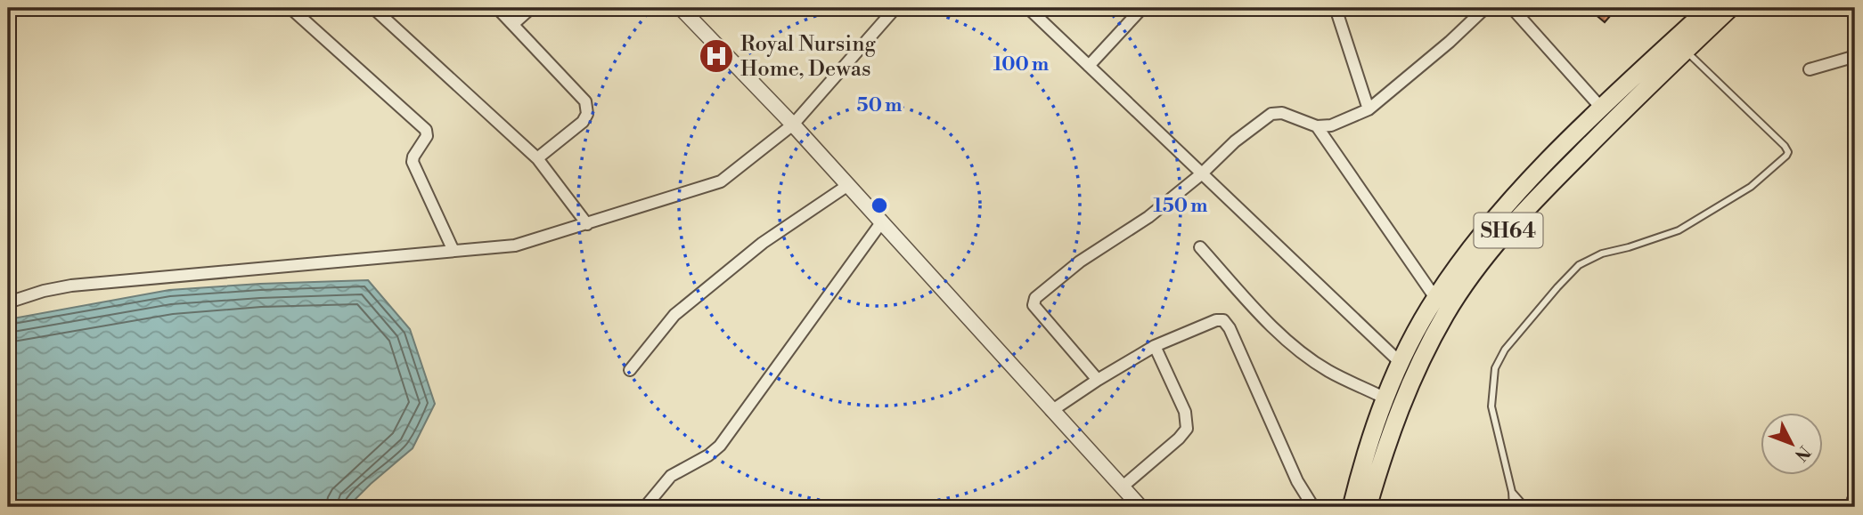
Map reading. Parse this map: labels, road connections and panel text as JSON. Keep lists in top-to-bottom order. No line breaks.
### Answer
{"streets":{"main road":["SH64"]},"places":{"hospital":["Royal Nursing Home, Dewas"]},"north":"bottom right","rings":["100 m","50 m","150 m"]}
